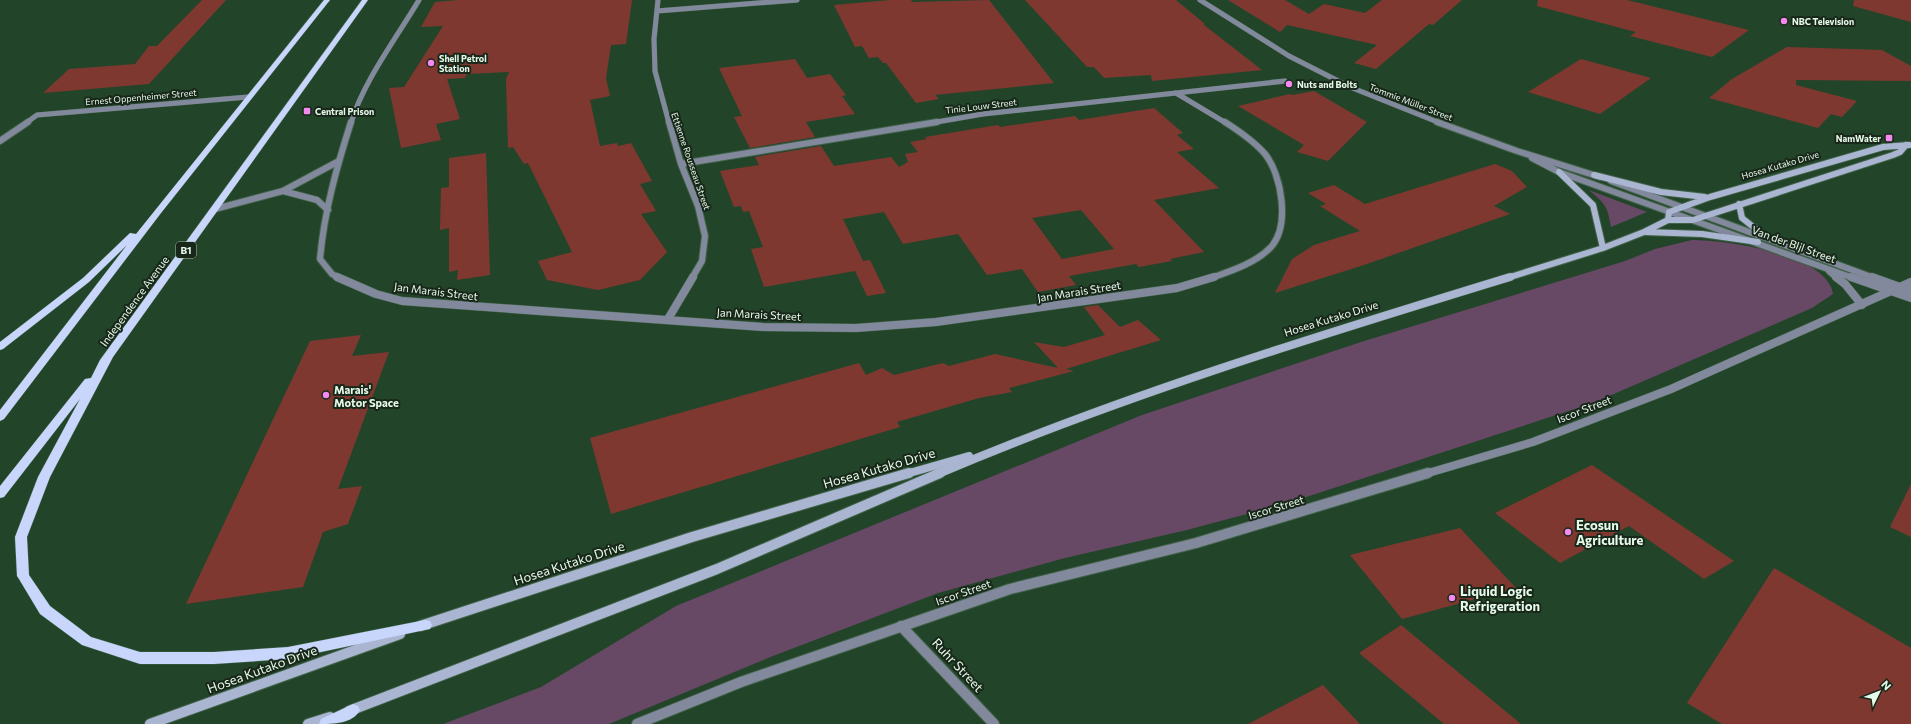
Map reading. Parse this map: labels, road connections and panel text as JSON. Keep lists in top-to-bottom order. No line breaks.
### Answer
{"streets":{"main road":["Hosea Kutako Drive","B1","Independence Avenue"],"street":["Ernest Oppenheimer Street","Tommie Müller Street","Tinie Louw Street","Ettienne Rousseau Street","Van der BIjl Street","Jan Marais Street","Iscor Street","Ruhr Street"]},"crossings":[["Tommie Müller Street","Hosea Kutako Drive"],["Tommie Müller Street","Van der BIjl Street"],["Tinie Louw Street","Ettienne Rousseau Street"],["Tinie Louw Street","Jan Marais Street"],["Ettienne Rousseau Street","Jan Marais Street"],["Hosea Kutako Drive","Van der BIjl Street"],["Van der BIjl Street","Iscor Street"],["Iscor Street","Ruhr Street"]],"places":{"other":["NBC Television","Shell Petrol Station","Nuts and Bolts","Marais' Motor Space","Ecosun Agriculture","Liquid Logic Refrigeration"],"transit":["Central Prison","NamWater"]},"north":"top right"}
